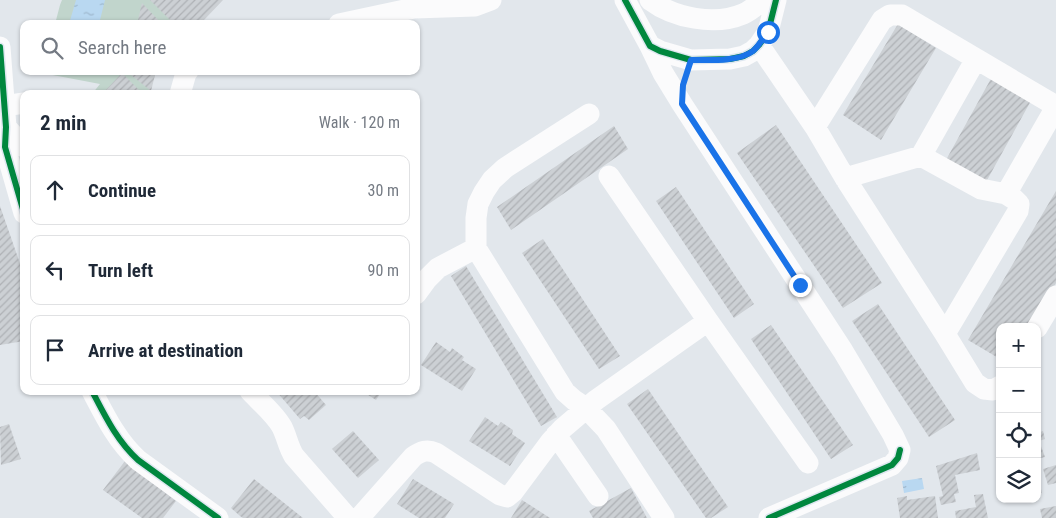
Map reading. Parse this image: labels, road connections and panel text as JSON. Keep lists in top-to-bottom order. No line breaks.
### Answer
{"page":{"search":"Search here","heading":["2 min","Walk · 120 m"],"list":[["Continue","30 m"],["Turn left","90 m"],"Arrive at destination"],"map_buttons":["+","−"]}}
